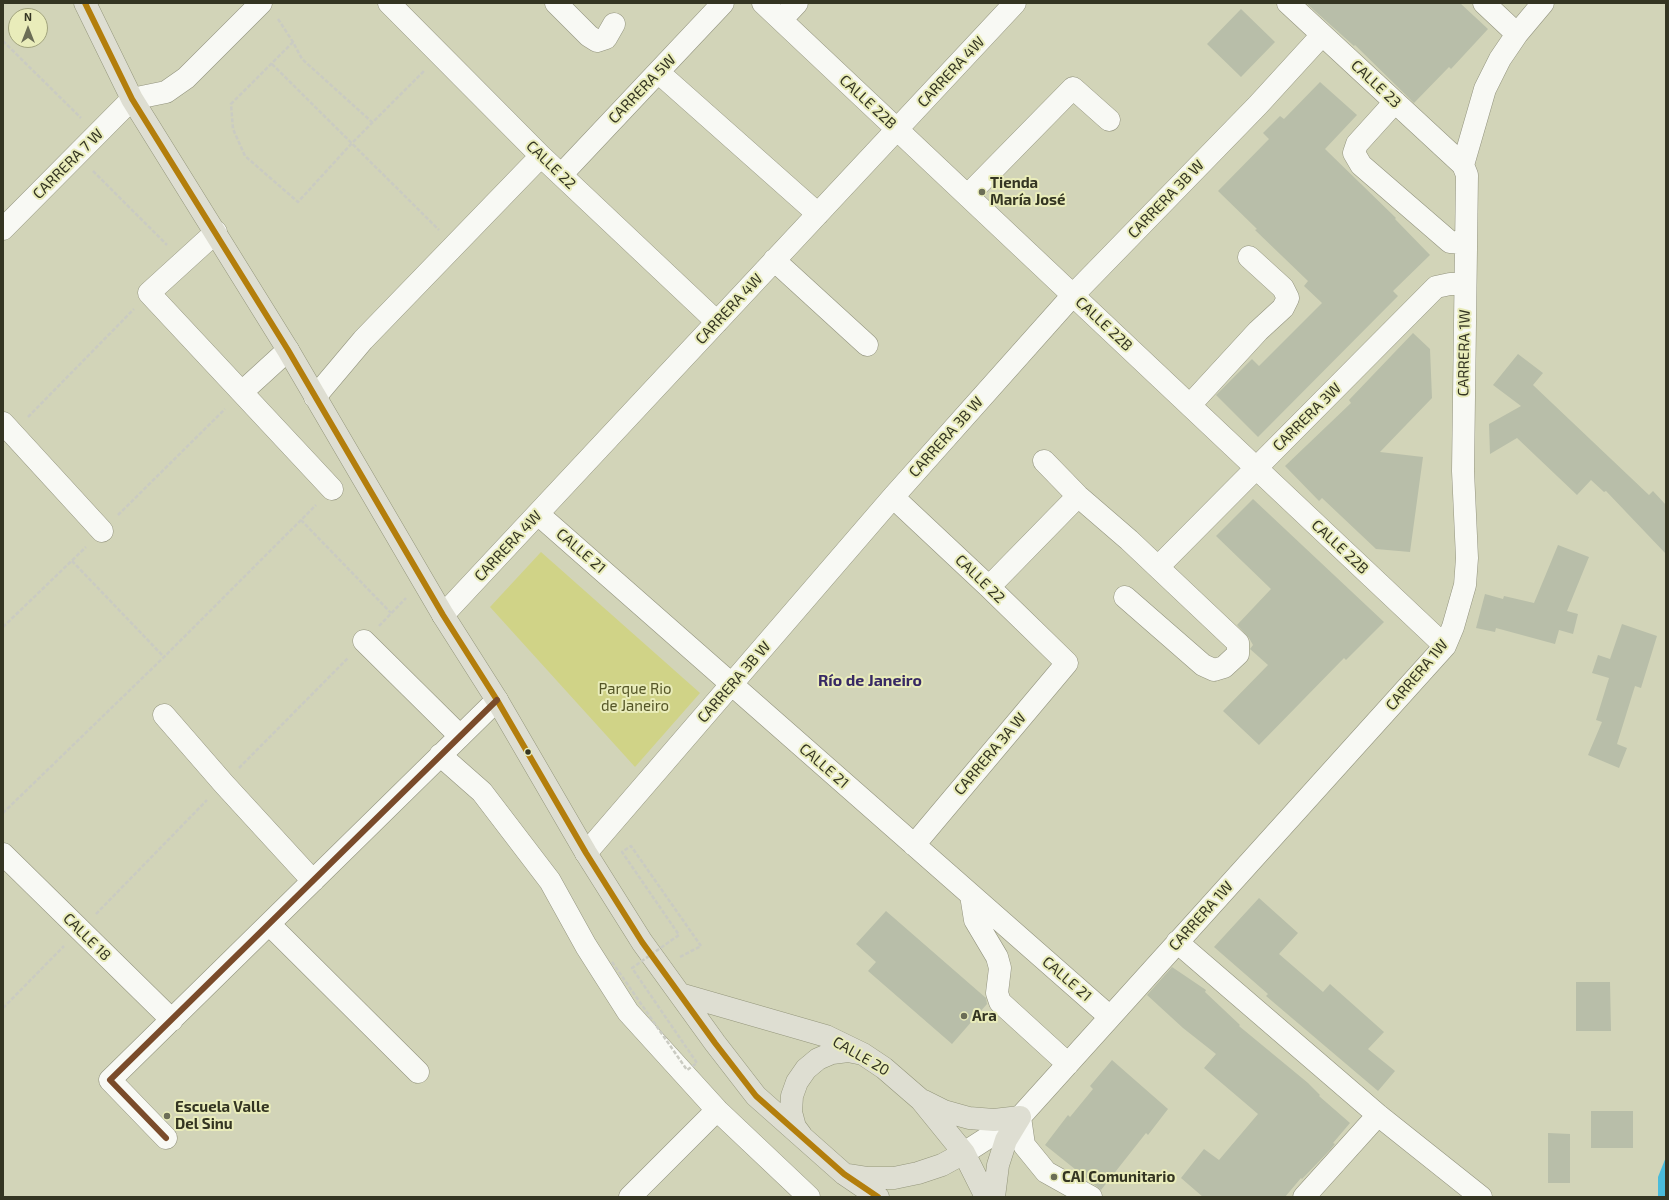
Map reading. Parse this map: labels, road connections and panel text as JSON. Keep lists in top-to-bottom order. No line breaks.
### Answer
{"streets":{"main road":["CALLE 20"],"street":["CARRERA 4W","CALLE 23","CARRERA 5W","CALLE 22B","CARRERA 7 W","CALLE 22","CARRERA 3B W","CARRERA 1W","CARRERA 3W","CALLE 21","CARRERA 3A W","CALLE 18"]},"crossings":[["CARRERA 4W","CALLE 22B"],["CARRERA 4W","CALLE 22"],["CARRERA 4W","CALLE 21"],["CALLE 23","CARRERA 3B W"],["CALLE 23","CARRERA 1W"],["CARRERA 5W","CALLE 22"],["CALLE 22B","CARRERA 3B W"],["CALLE 22B","CARRERA 1W"],["CALLE 22B","CARRERA 3W"],["CALLE 22","CARRERA 3B W"],["CALLE 22","CARRERA 3A W"],["CARRERA 3B W","CALLE 21"],["CARRERA 1W","CARRERA 3W"],["CARRERA 1W","CALLE 21"],["CARRERA 1W","CALLE 20"],["CALLE 21","CARRERA 3A W"]],"districts":["Río de Janeiro"],"parks":["Parque Rio de Janeiro"],"places":["Tienda María José","Ara","Escuela Valle Del Sinu","CAI Comunitario"],"north":"top"}
